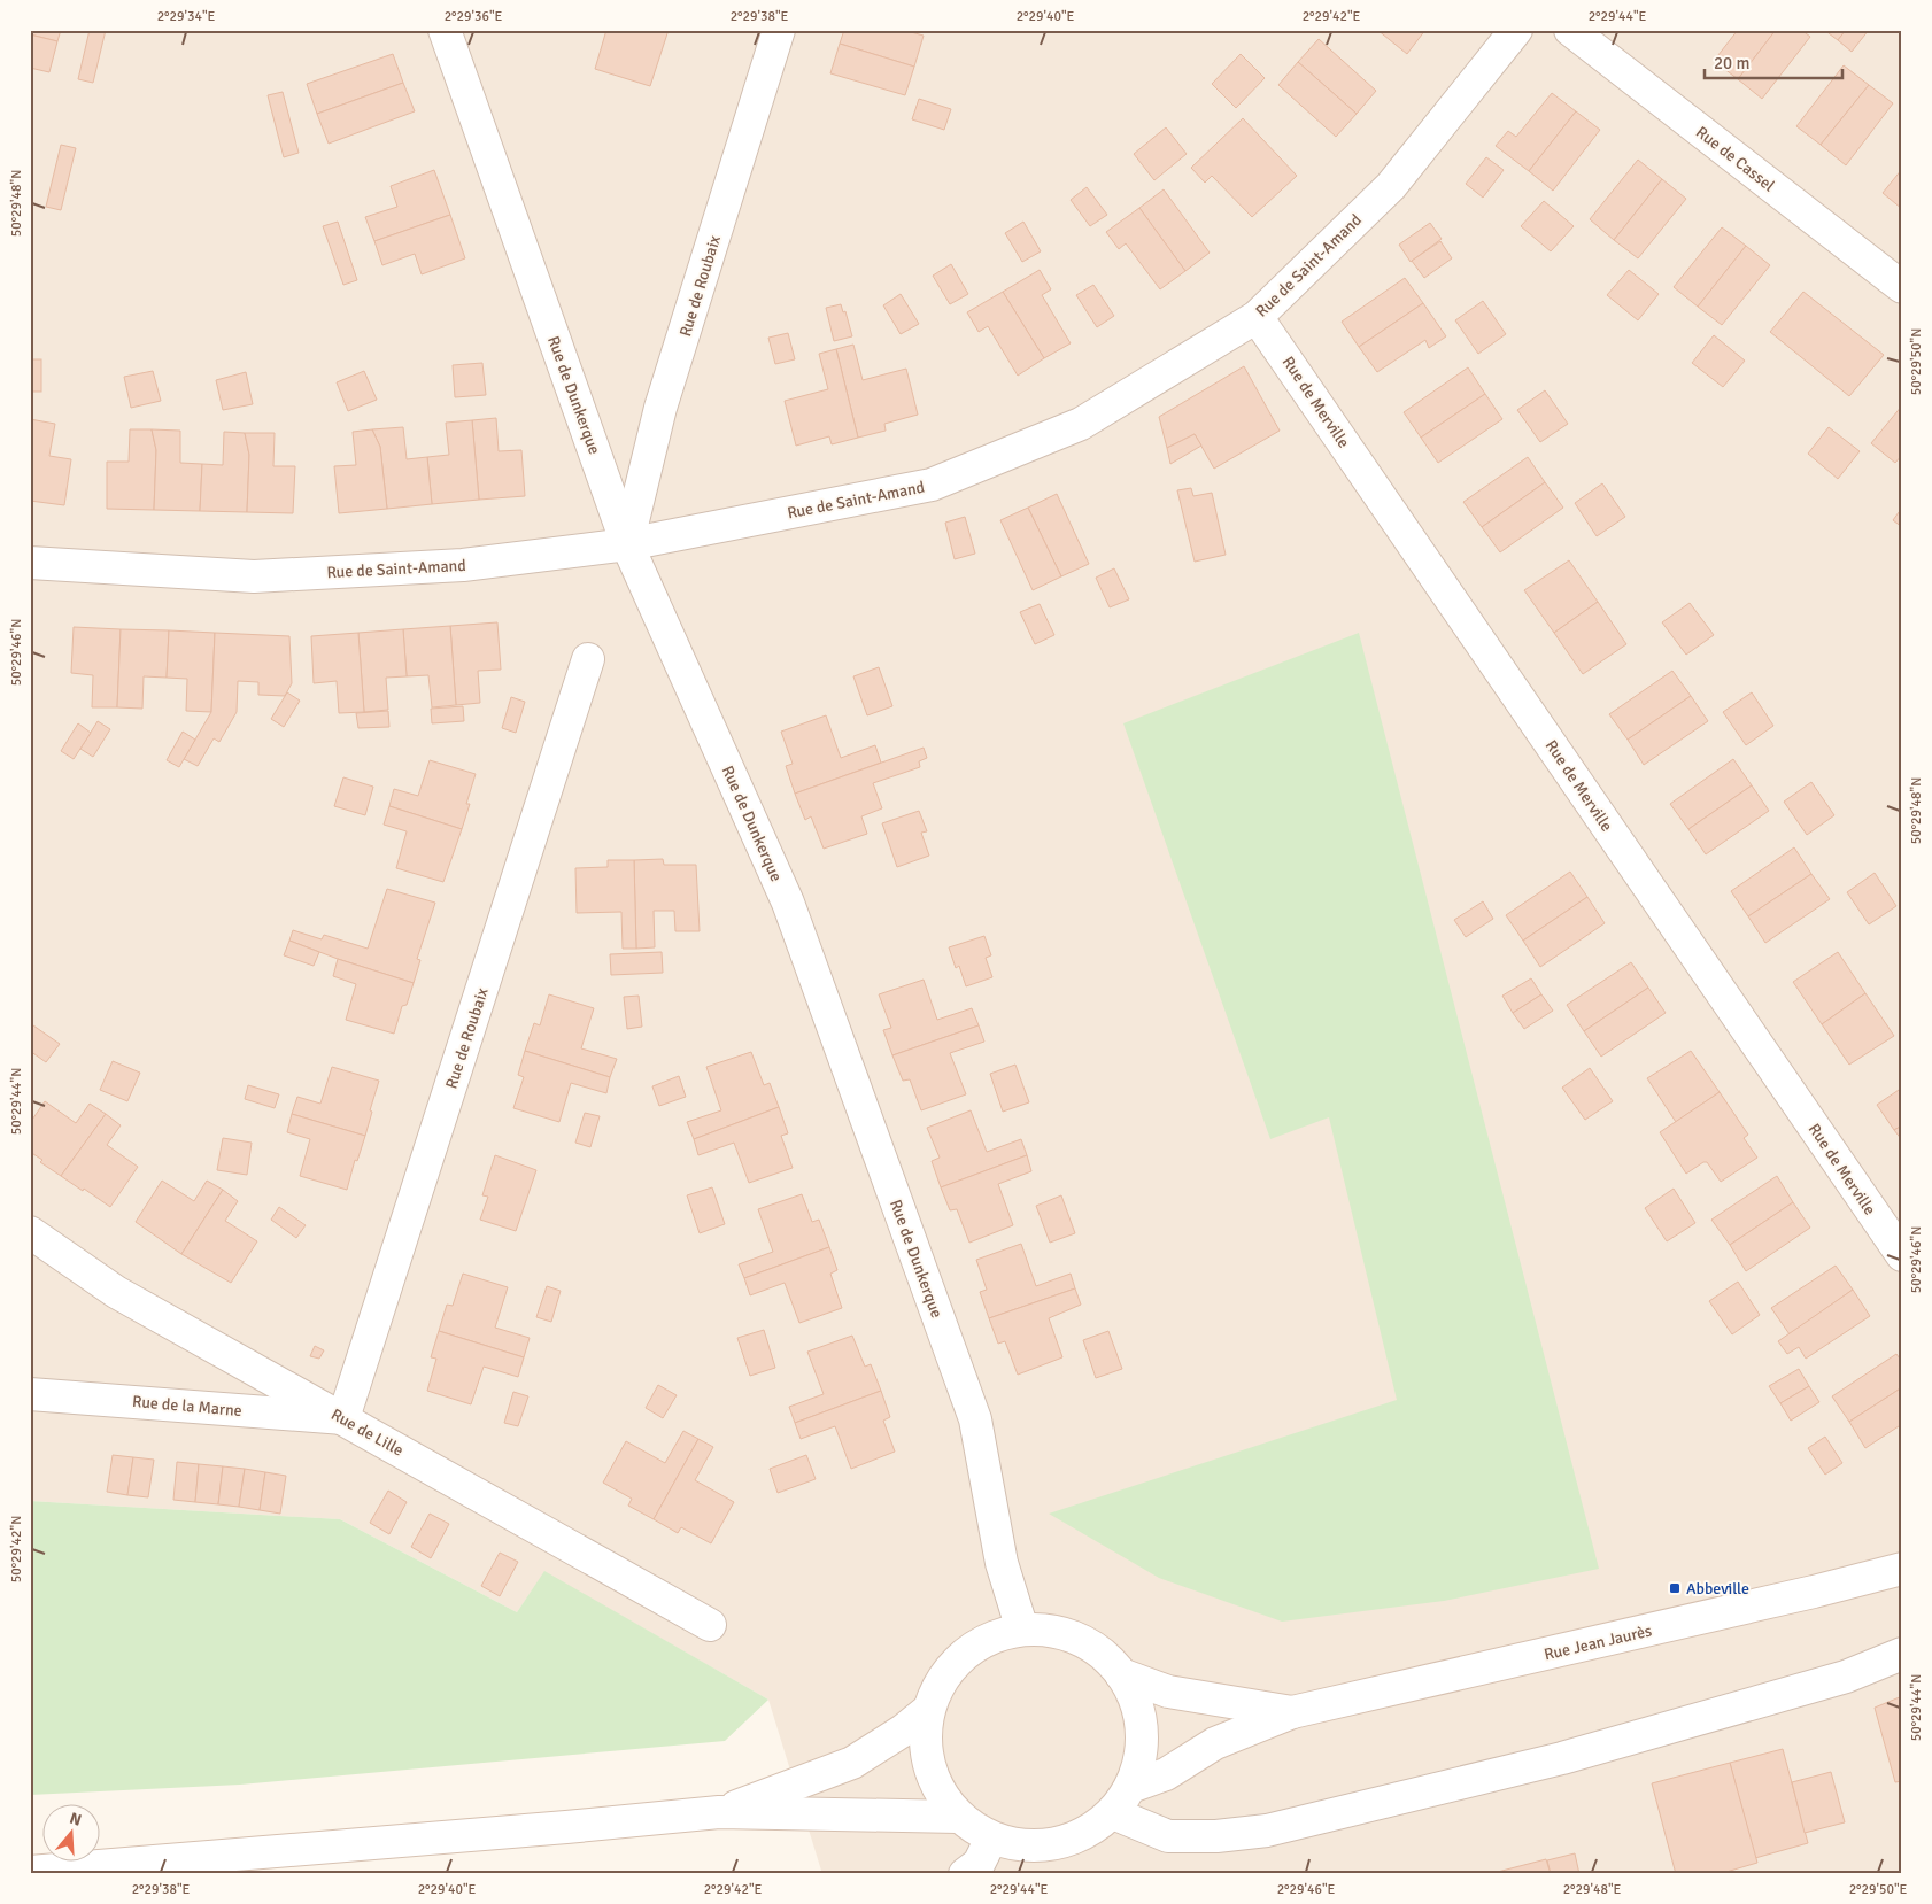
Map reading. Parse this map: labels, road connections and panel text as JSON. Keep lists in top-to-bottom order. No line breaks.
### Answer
{"streets":{"street":["Rue de Cassel","Rue de Saint-Amand","Rue de Roubaix","Rue de Dunkerque","Rue de Merville","Rue de la Marne","Rue de Lille","Rue Jean Jaurès"]},"crossings":[["Rue de Saint-Amand","Rue de Roubaix"],["Rue de Saint-Amand","Rue de Dunkerque"],["Rue de Saint-Amand","Rue de Merville"],["Rue de Roubaix","Rue de Dunkerque"],["Rue de Roubaix","Rue de la Marne"],["Rue de Roubaix","Rue de Lille"],["Rue de la Marne","Rue de Lille"]],"places":{"transit":["Abbeville"]},"scale_bar":"20 m","north":"top","coordinates":["2°29'34\"E","2°29'36\"E","2°29'38\"E","2°29'40\"E","2°29'42\"E","2°29'44\"E","50°29'48\"N","50°29'50\"N","50°29'46\"N","50°29'44\"N","50°29'42\"N","2°29'46\"E","2°29'48\"E","2°29'50\"E"]}
